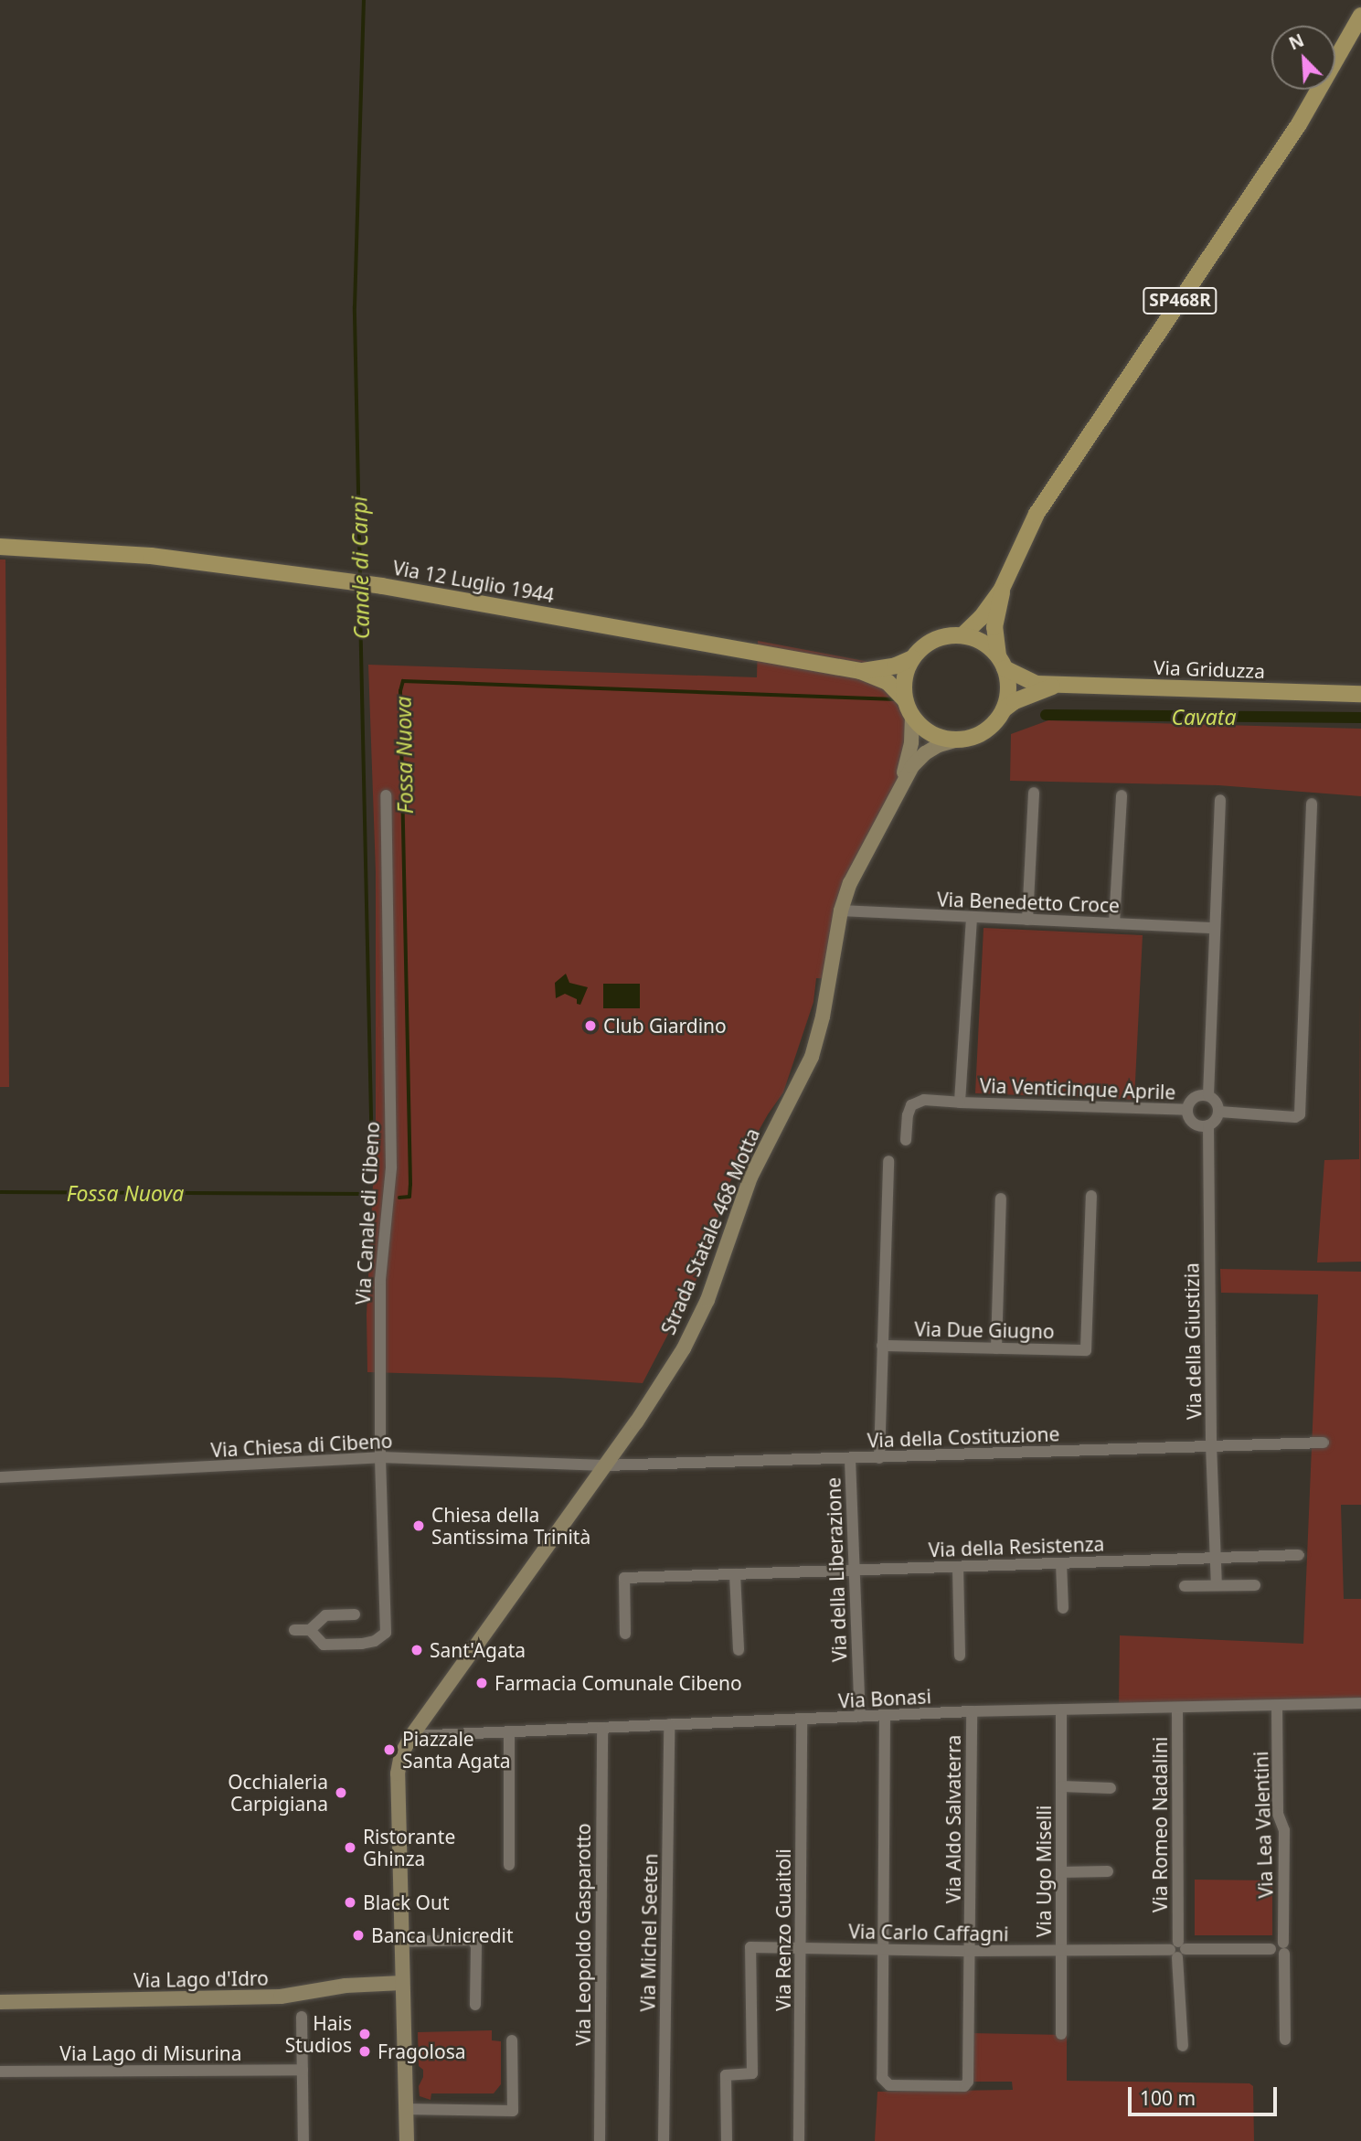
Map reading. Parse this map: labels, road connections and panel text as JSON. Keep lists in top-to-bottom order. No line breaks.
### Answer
{"streets":{"main road":["SP468R","Via 12 Luglio 1944","Via Griduzza","Strada Statale 468 Motta","Via Lago d'Idro"],"street":["Via Benedetto Croce","Via Venticinque Aprile","Via Canale di Cibeno","Via Due Giugno","Via della Giustizia","Via della Costituzione","Via Chiesa di Cibeno","Via della Resistenza","Via della Liberazione","Via Bonasi","Via Aldo Salvaterra","Via Romeo Nadalini","Via Lea Valentini","Via Ugo Miselli","Via Renzo Guaitoli","Via Michel Seeten","Via Carlo Caffagni","Via Leopoldo Gasparotto","Via Lago di Misurina"]},"crossings":[["SP468R","Via Griduzza"],["Via Benedetto Croce","Via Venticinque Aprile"],["Via Benedetto Croce","Strada Statale 468 Motta"],["Via Venticinque Aprile","Via della Giustizia"],["Via Canale di Cibeno","Via Chiesa di Cibeno"],["Strada Statale 468 Motta","Via della Costituzione"],["Strada Statale 468 Motta","Via Chiesa di Cibeno"],["Strada Statale 468 Motta","Via Bonasi"],["Strada Statale 468 Motta","Via Lago d'Idro"],["Via della Giustizia","Via della Costituzione"],["Via della Giustizia","Via della Resistenza"],["Via della Costituzione","Via Chiesa di Cibeno"],["Via della Costituzione","Via della Liberazione"],["Via della Resistenza","Via della Liberazione"],["Via della Liberazione","Via Bonasi"],["Via Bonasi","Via Aldo Salvaterra"],["Via Bonasi","Via Romeo Nadalini"],["Via Bonasi","Via Lea Valentini"],["Via Bonasi","Via Ugo Miselli"],["Via Bonasi","Via Renzo Guaitoli"],["Via Bonasi","Via Michel Seeten"],["Via Bonasi","Via Leopoldo Gasparotto"],["Via Aldo Salvaterra","Via Carlo Caffagni"],["Via Romeo Nadalini","Via Carlo Caffagni"],["Via Lea Valentini","Via Carlo Caffagni"],["Via Ugo Miselli","Via Carlo Caffagni"],["Via Renzo Guaitoli","Via Carlo Caffagni"]],"water":["Canale di Carpi","Cavata","Fossa Nuova"],"places":["Club Giardino","Chiesa della Santissima Trinità","Sant'Agata","Farmacia Comunale Cibeno","Piazzale Santa Agata","Occhialeria Carpigiana","Ristorante Ghinza","Black Out","Banca Unicredit","Hais Studios","Fragolosa"],"scale_bar":"100 m","north":"top left"}
